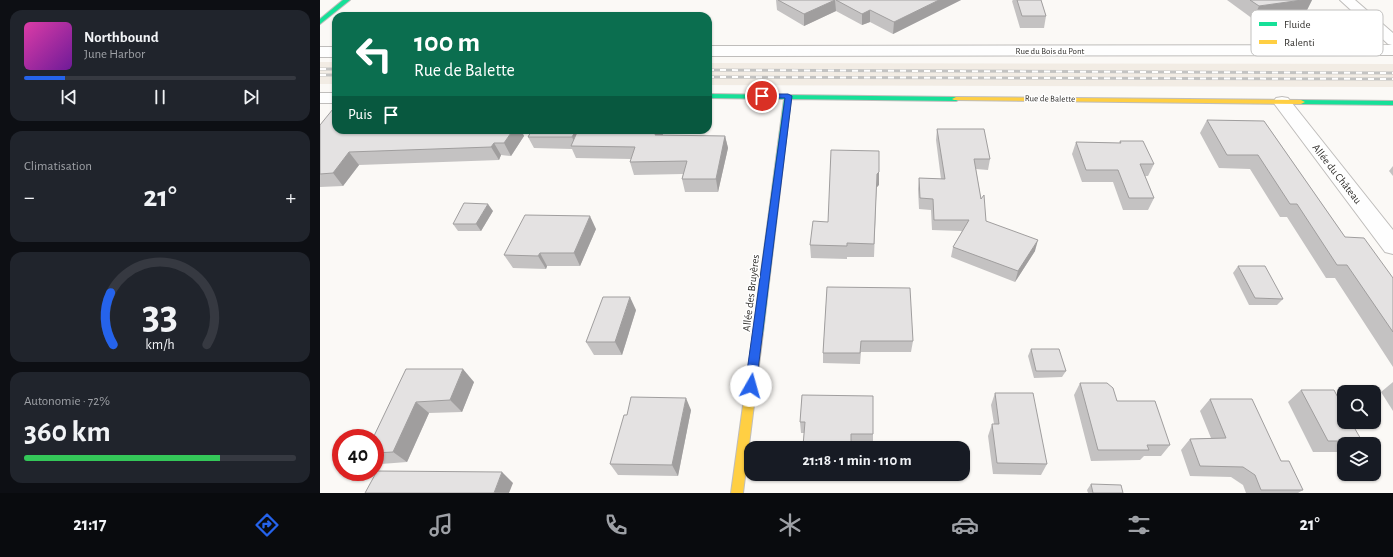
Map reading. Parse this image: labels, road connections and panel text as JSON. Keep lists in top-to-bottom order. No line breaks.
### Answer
{"streets":{"street":["Rue du Bois du Pont","Rue de Balette","Allée du Château","Allée des Bruyères"]},"crossings":[["Rue de Balette","Allée du Château"],["Rue de Balette","Allée des Bruyères"]],"legend":["Fluide","Ralenti"],"page":{"turn":["100 m","Rue de Balette"],"song":["Northbound","June Harbor"],"then":"Puis","tile":["Climatisation",["Autonomie · 72%","360 km"]],"heat":["−","21°","+"],"limit":"40","trip":"21:18 · 1 min · 110 m","tabs":["21:17","21°"],"gauge":["33","km/h"]}}
